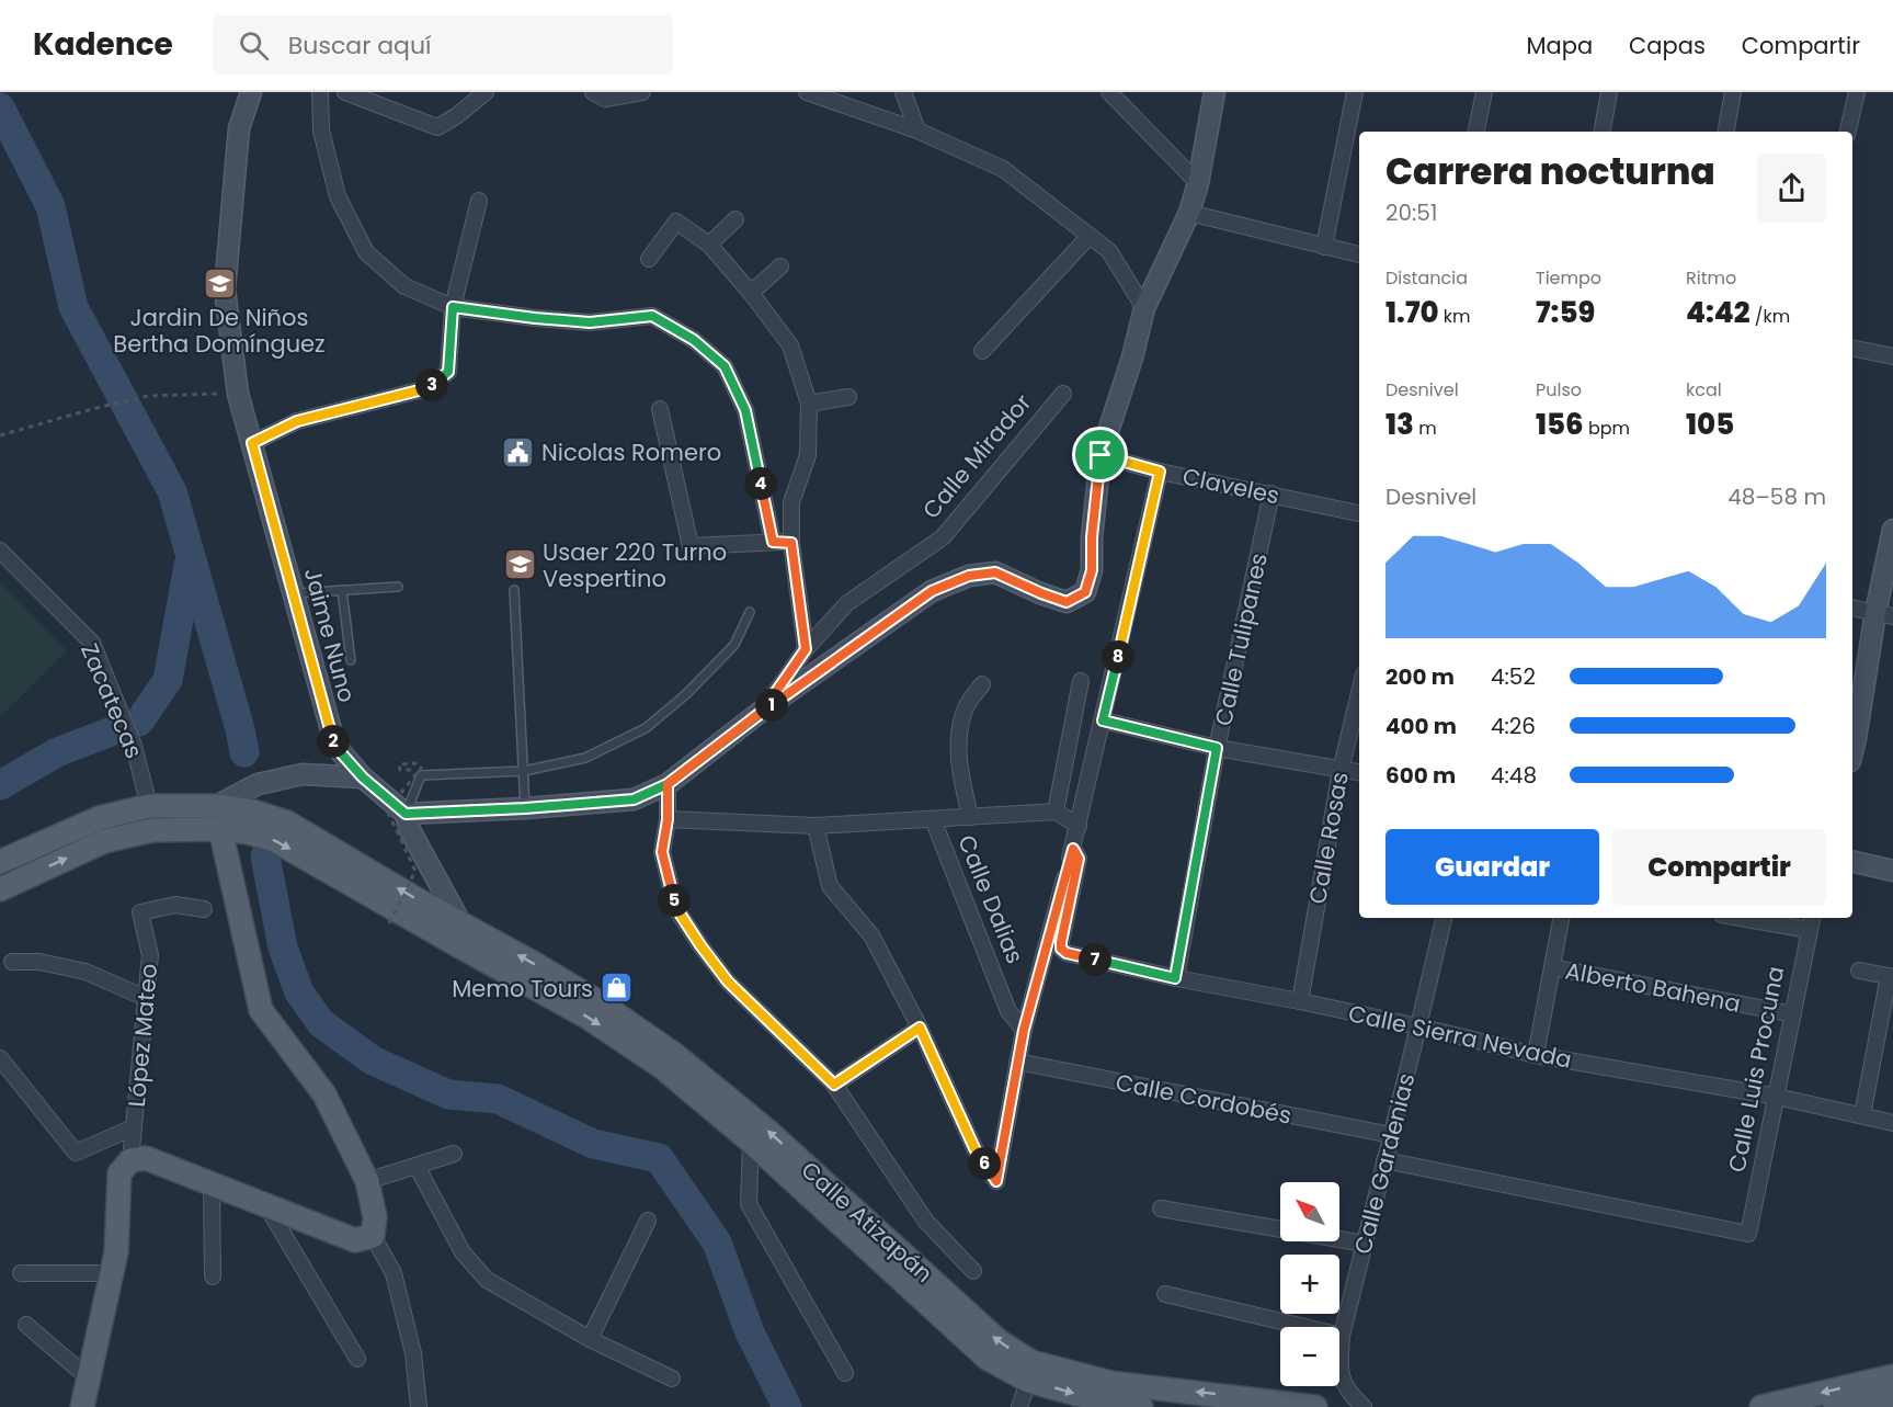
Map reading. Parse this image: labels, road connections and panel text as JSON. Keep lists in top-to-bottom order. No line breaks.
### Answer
{"streets":{"main road":["Calle Atizapán"],"street":["Calle Mirador","Claveles","Jaime Nuno","Calle Tulipanes","Zacatecas","Calle Rosas","Calle Dalias","Alberto Bahena","López Mateo","Calle Sierra Nevada","Calle Luis Procuna","Calle Cordobés","Calle Gardenias"]},"crossings":[["Claveles","Calle Tulipanes"],["Calle Tulipanes","Calle Sierra Nevada"],["Calle Rosas","Calle Sierra Nevada"],["Alberto Bahena","Calle Luis Procuna"],["Calle Sierra Nevada","Calle Luis Procuna"],["Calle Sierra Nevada","Calle Gardenias"],["Calle Luis Procuna","Calle Gardenias"],["Calle Cordobés","Calle Gardenias"]],"places":{"school or university":["Jardin De Niños Bertha Domínguez","Usaer 220 Turno Vespertino"],"public building":["Nicolas Romero"],"shop":["Memo Tours"]},"north":"top left","page":{"header":"Kadence","search":"Buscar aquí","nav":["Mapa","Capas","Compartir"],"heading":["Carrera nocturna","20:51"],"stats":[["Distancia","1.70 km"],["Tiempo","7:59"],["Ritmo","4:42 /km"],["Desnivel","13 m"],["Pulso","156 bpm"],["kcal","105"]],"pins":["3","4","8","1","2","5","7","6"],"chart":["Desnivel","48–58 m"],"list":[{"name":"200 m","note":"4:52"},{"name":"400 m","note":"4:26"},{"name":"600 m","note":"4:48"}],"buttons":["Guardar","Compartir"],"map_buttons":["+","−"]}}
